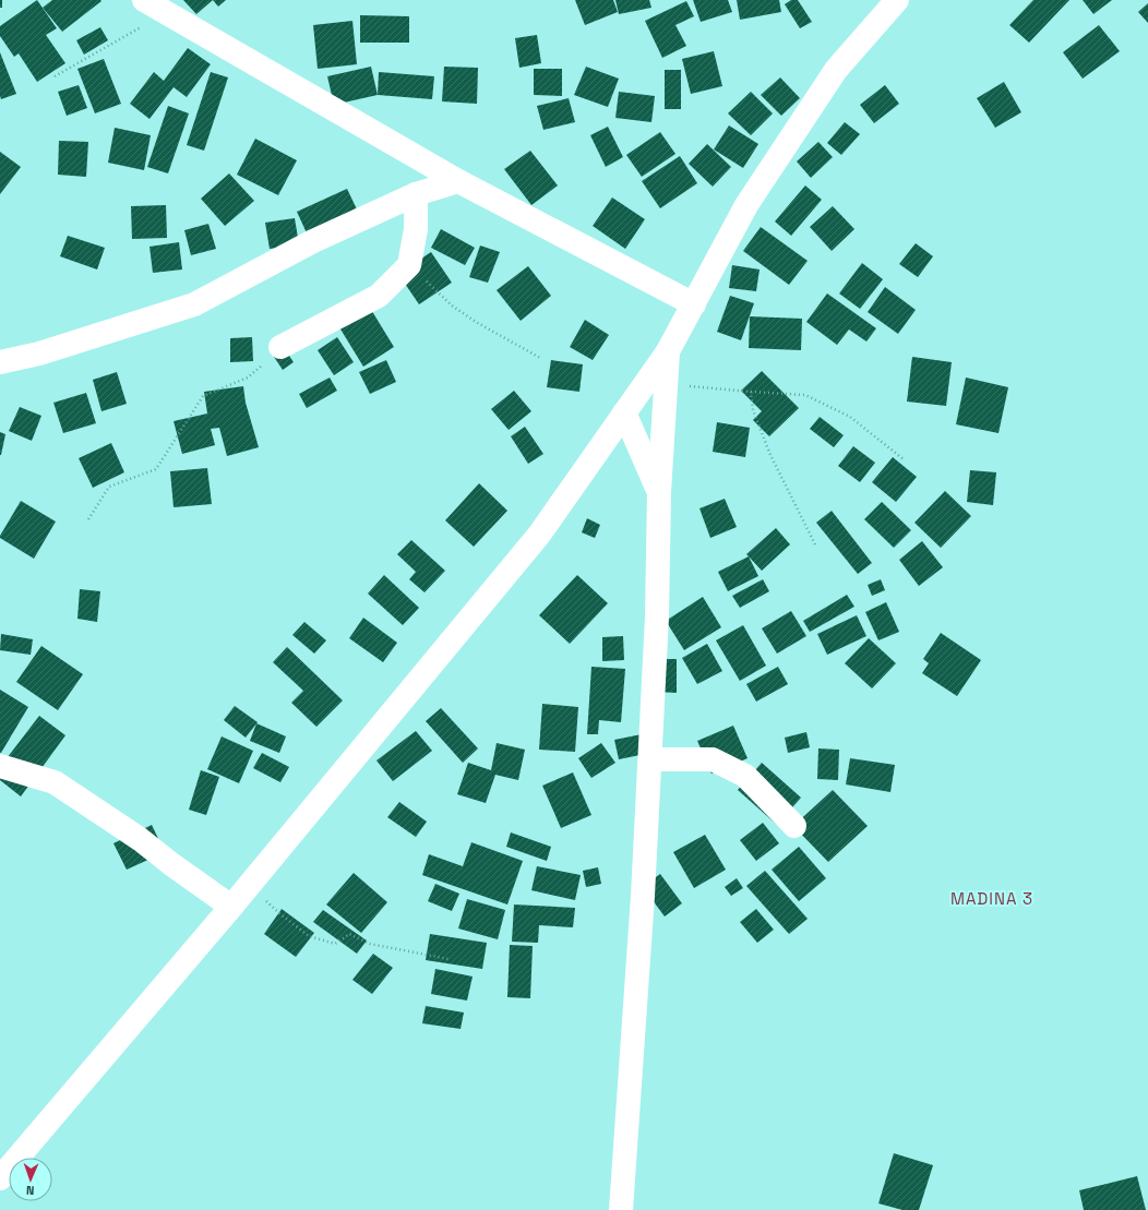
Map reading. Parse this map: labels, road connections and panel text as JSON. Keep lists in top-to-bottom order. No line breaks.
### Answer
{"districts":["MADINA 3"],"north":"bottom"}
